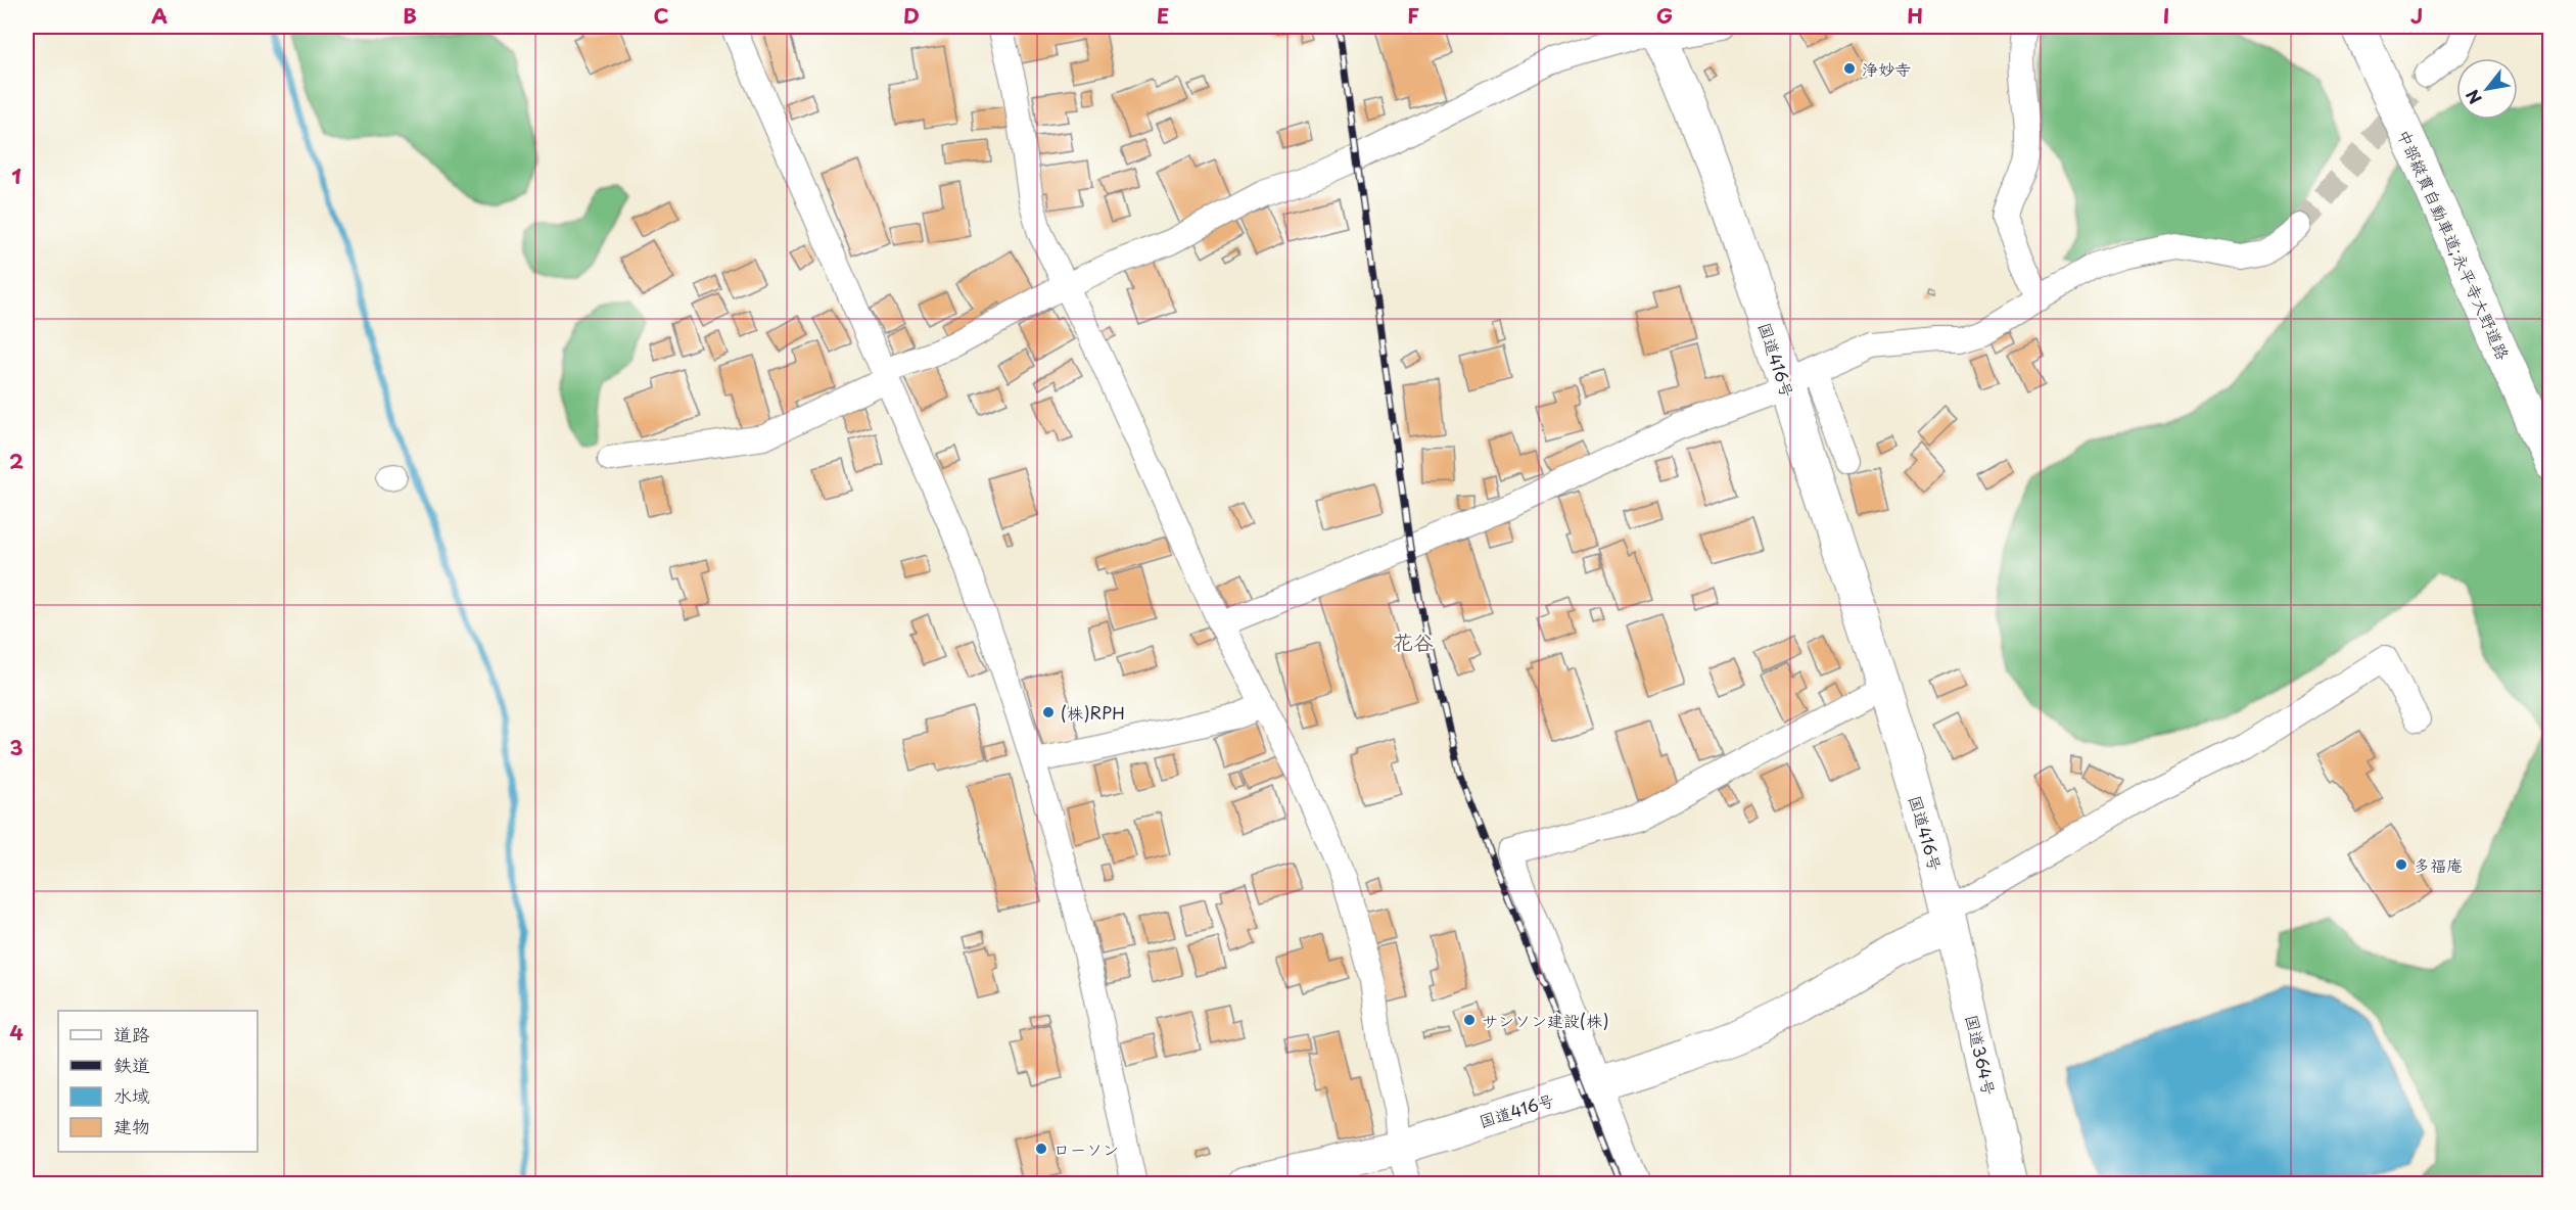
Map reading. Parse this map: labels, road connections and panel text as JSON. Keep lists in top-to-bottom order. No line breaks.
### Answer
{"streets":{"highway":["中部縦貫自動車道;永平寺大野道路","国道416号","国道364号"]},"crossings":[["国道416号","国道364号"]],"districts":["花谷"],"places":["浄妙寺","(株)RPH","多福庵","サンソン建設(株)","ローソン"],"legend":["道路","鉄道","水域","建物"],"north":"bottom left","grid":{"columns":["A","B","C","D","E","F","G","H","I","J"],"rows":["1","2","3","4"]}}
